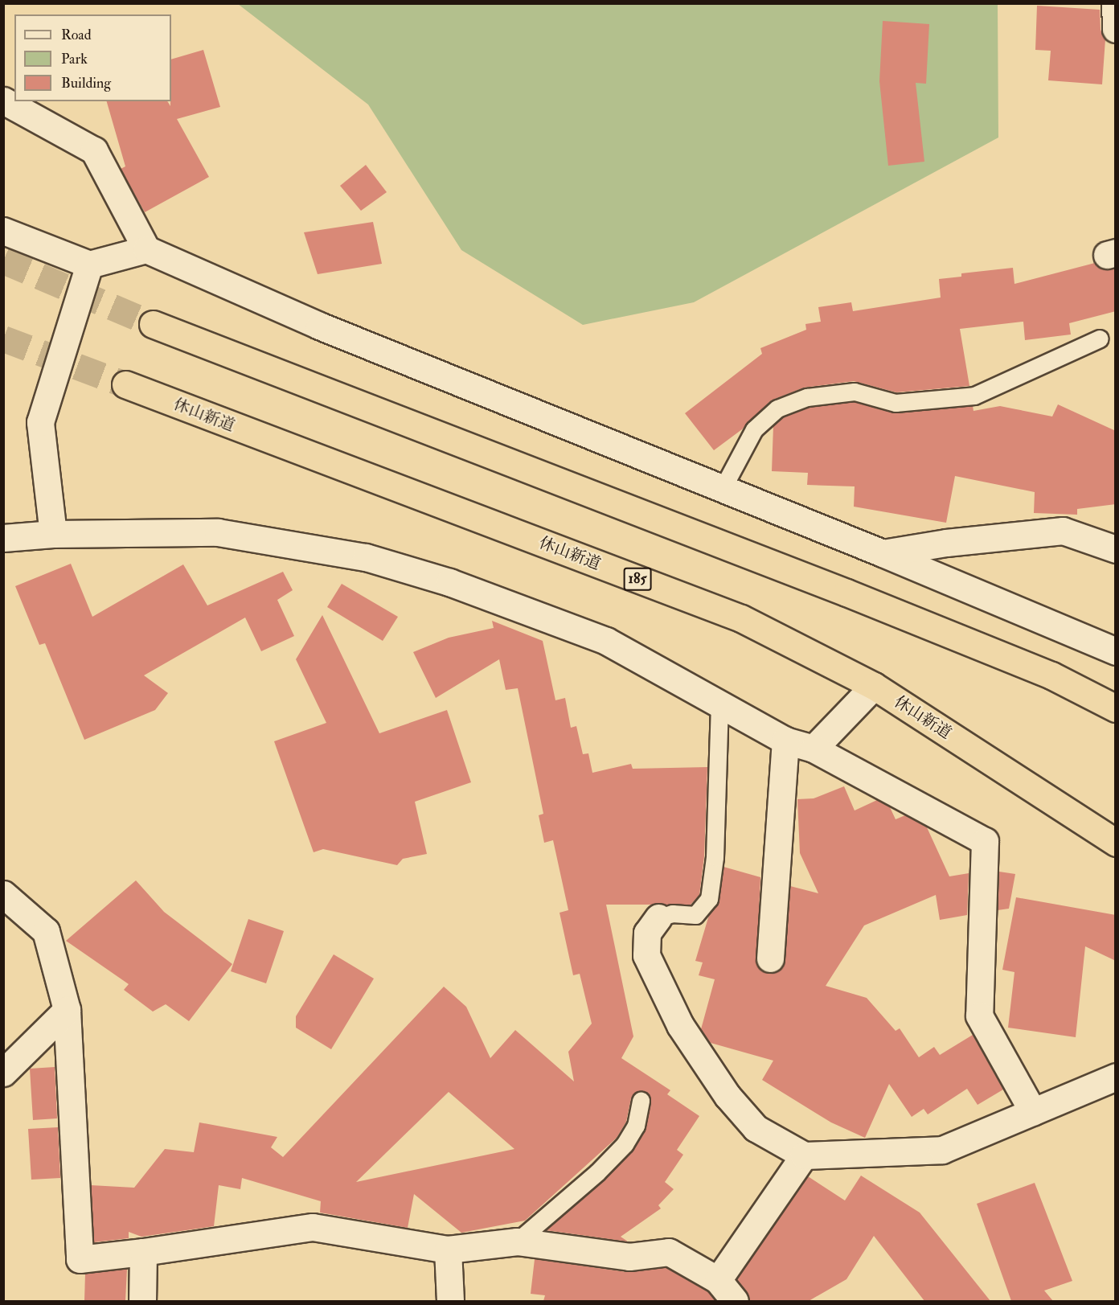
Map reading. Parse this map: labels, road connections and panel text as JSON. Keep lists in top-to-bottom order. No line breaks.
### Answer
{"streets":{"highway":["休山新道","185"]},"legend":["Road","Park","Building"]}
